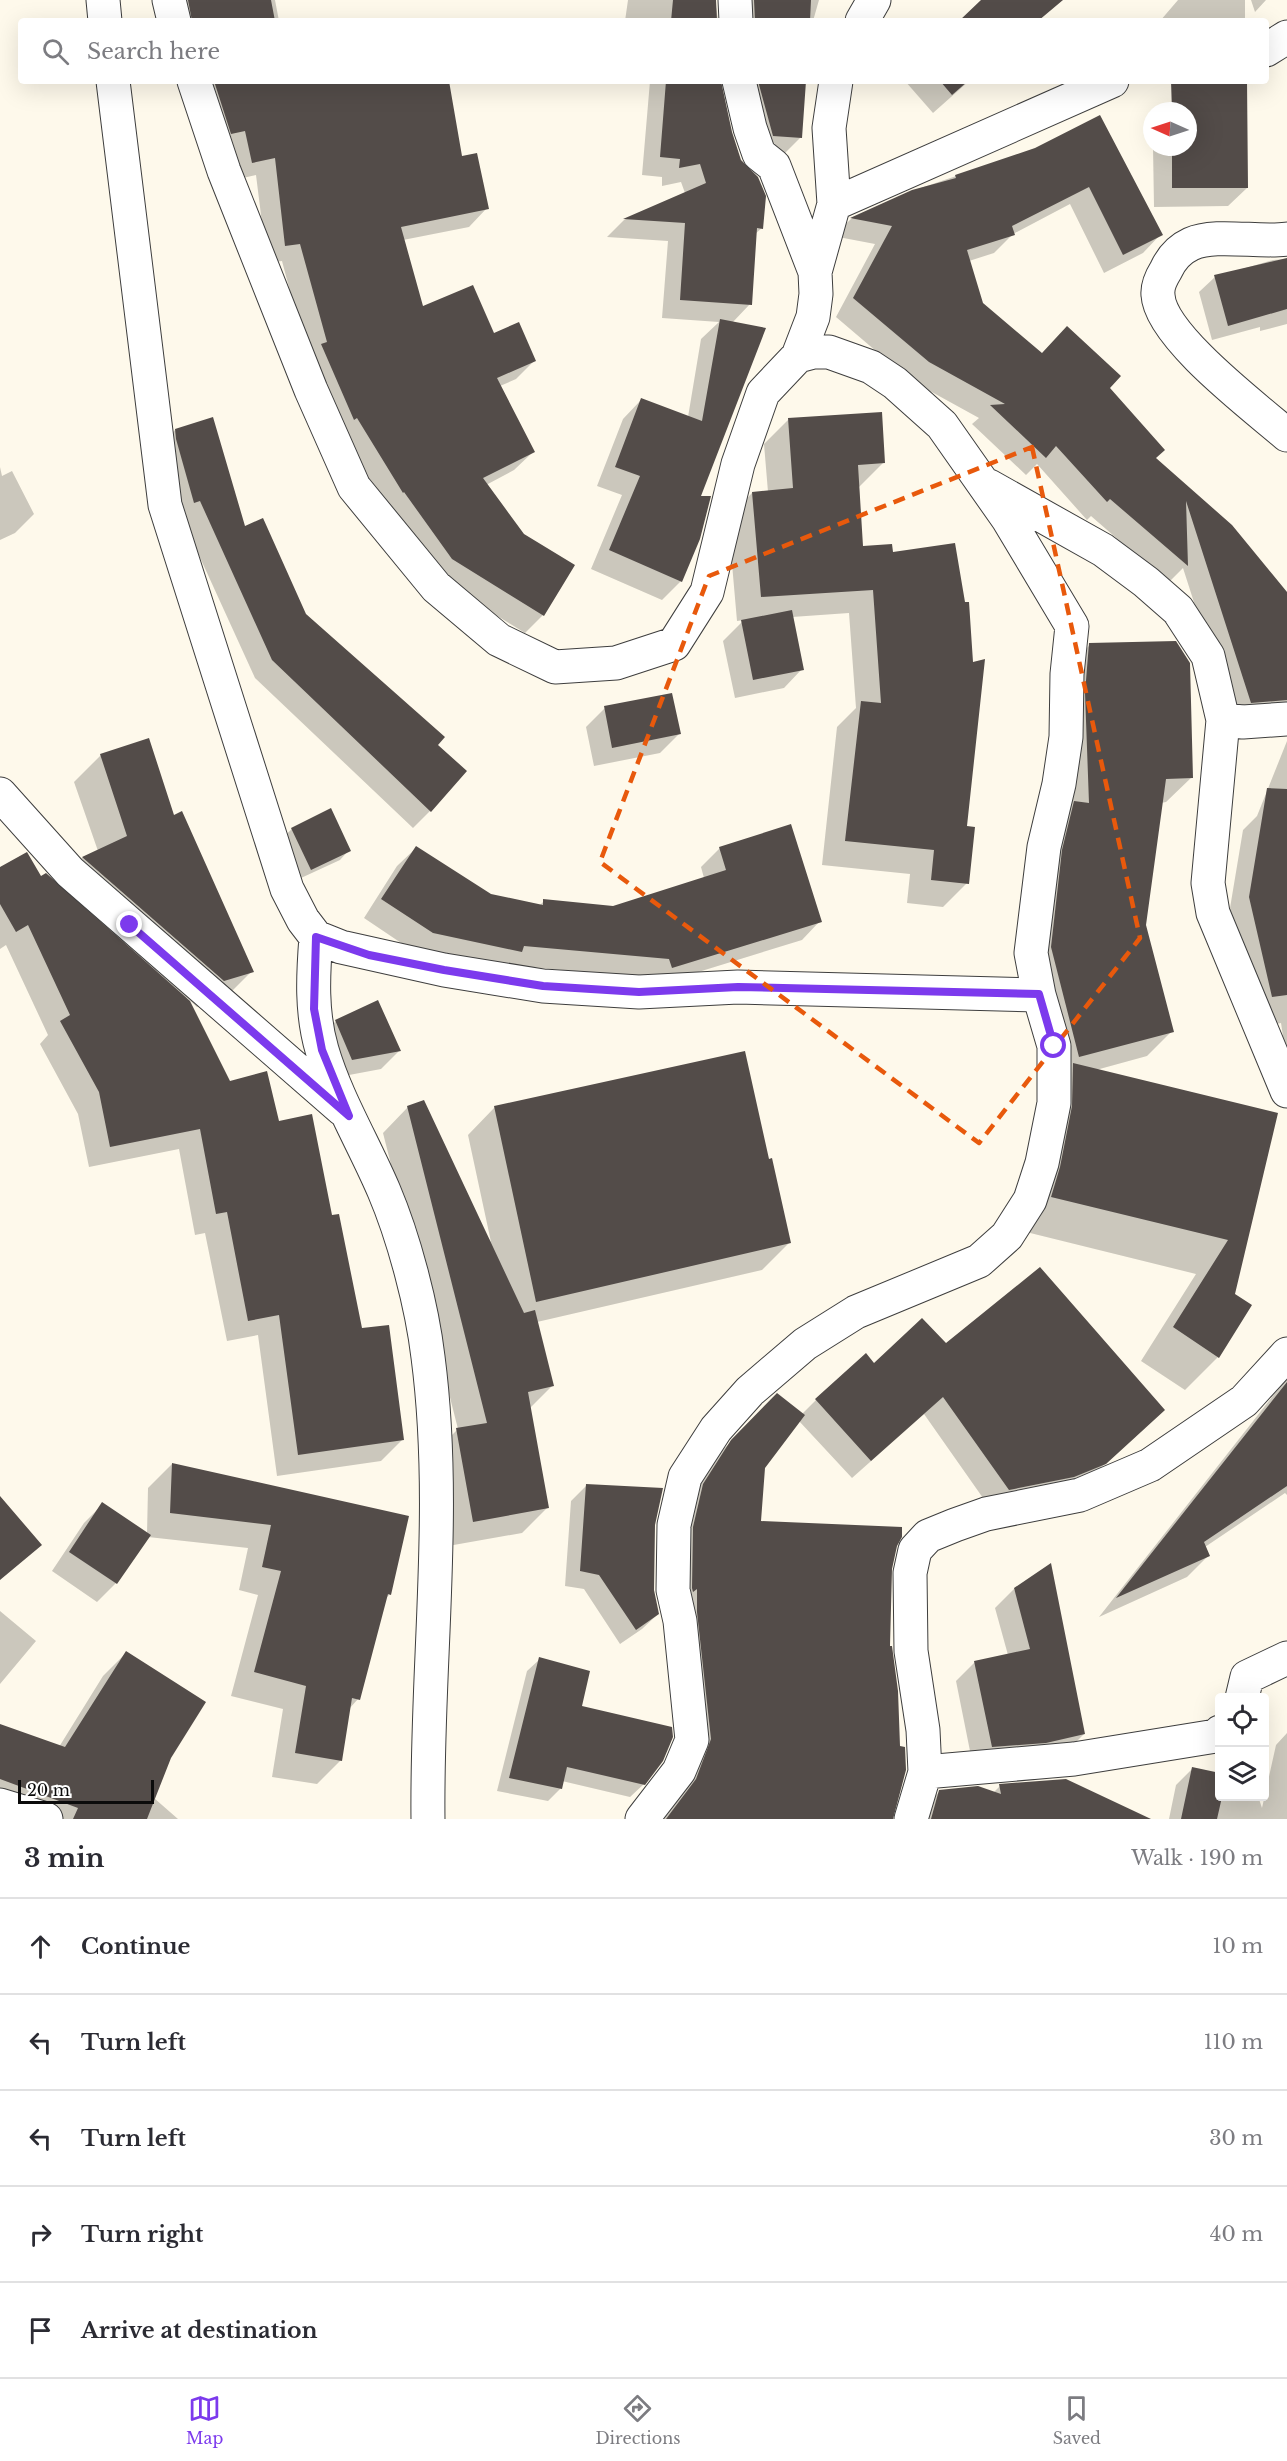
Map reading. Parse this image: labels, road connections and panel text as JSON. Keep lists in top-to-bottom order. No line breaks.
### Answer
{"scale_bar":"20 m","north":"left","page":{"search":"Search here","scale":"20 m","heading":["3 min","Walk · 190 m"],"list":[["Continue","10 m"],["Turn left","110 m"],["Turn left","30 m"],["Turn right","40 m"],"Arrive at destination"],"nav":["Map","Directions","Saved"]}}
